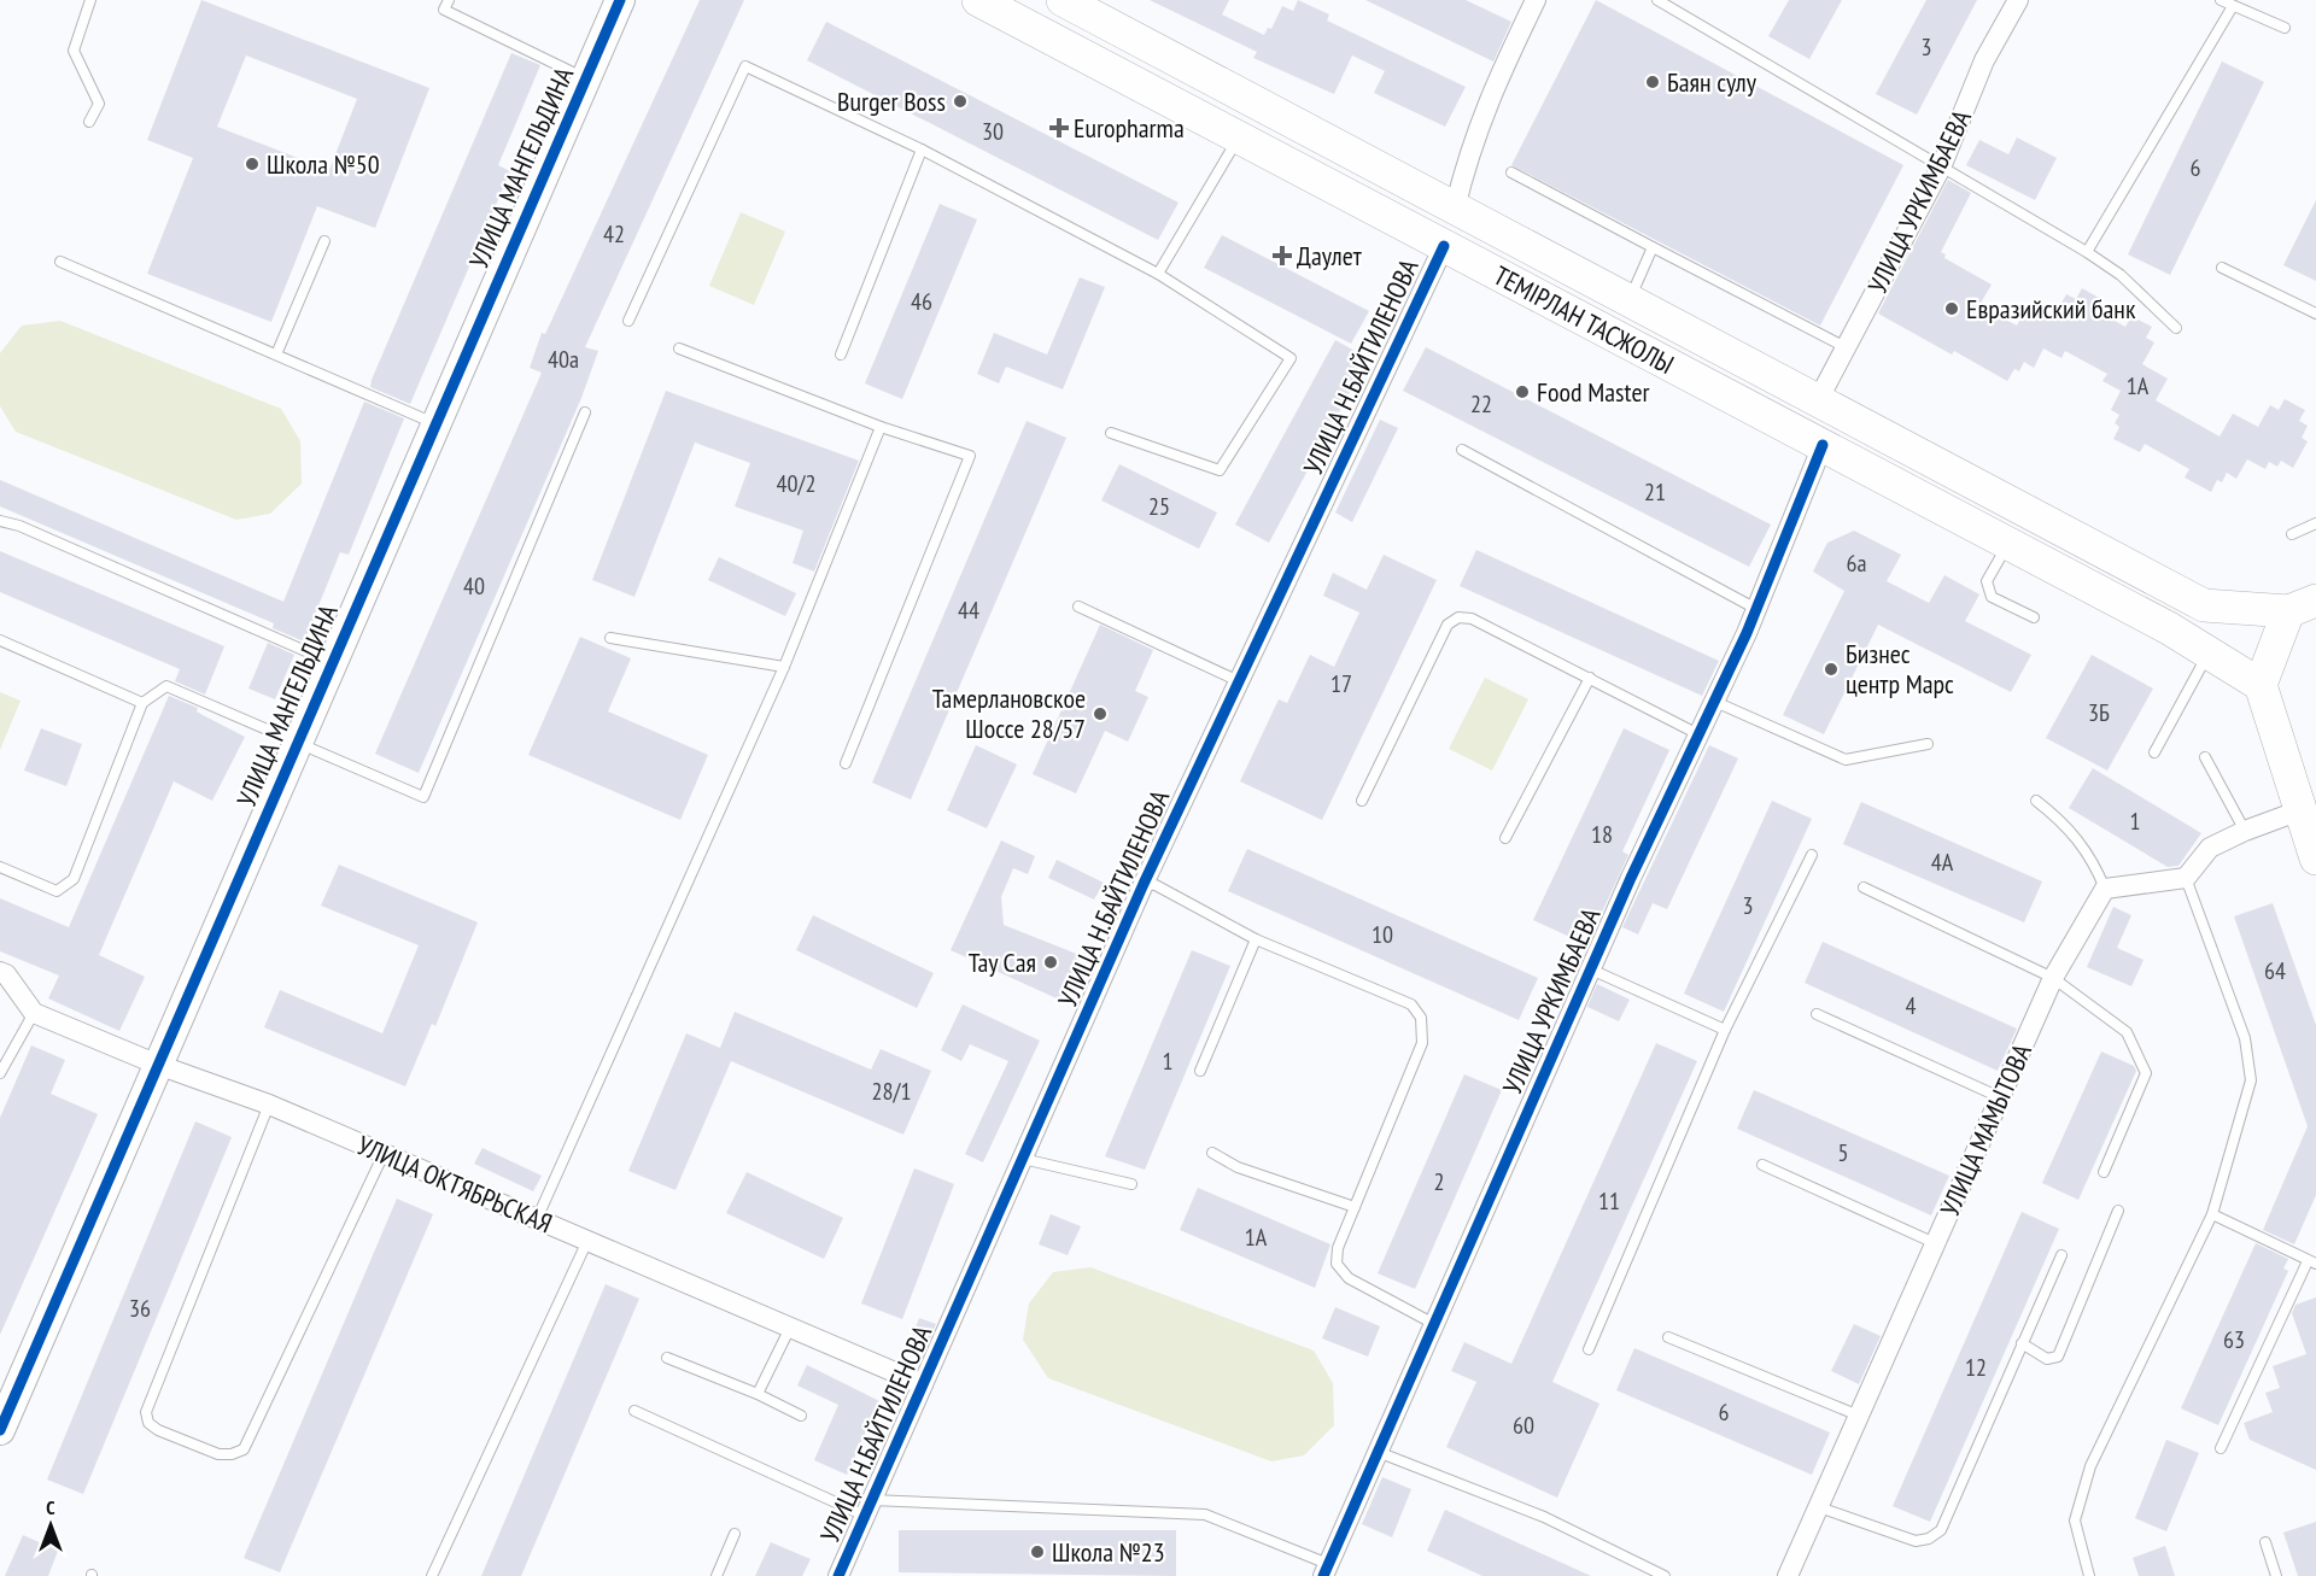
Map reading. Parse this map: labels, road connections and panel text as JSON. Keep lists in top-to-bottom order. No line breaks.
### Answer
{"streets":{"main road":["ТЕМІРЛАН ТАСЖОЛЫ"],"street":["УЛИЦА МАНГЕЛЬДИНА","УЛИЦА УРКИМБАЕВА","УЛИЦА Н.БАЙТИЛЕНОВА","УЛИЦА МАМЫТОВА","УЛИЦА ОКТЯБРЬСКАЯ"]},"crossings":[["УЛИЦА МАНГЕЛЬДИНА","УЛИЦА ОКТЯБРЬСКАЯ"],["УЛИЦА УРКИМБАЕВА","ТЕМІРЛАН ТАСЖОЛЫ"],["ТЕМІРЛАН ТАСЖОЛЫ","УЛИЦА Н.БАЙТИЛЕНОВА"],["УЛИЦА Н.БАЙТИЛЕНОВА","УЛИЦА ОКТЯБРЬСКАЯ"]],"places":{"other":["Баян сулу","Burger Boss","Школа №50","Евразийский банк","Food Master","Бизнес центр Марс","Тамерлановское Шоссе 28/57","Тау Сая","Школа №23"],"health":["Europharma","Даулет"]},"house_numbers":["3","30","6","42","46","40а","1А","22","40/2","21","25","6а","40","44","17","3Б","1","18","4А","3","10","64","4","1","28/1","5","2","11","1А","36","63","12","6","60"],"north":"top"}
